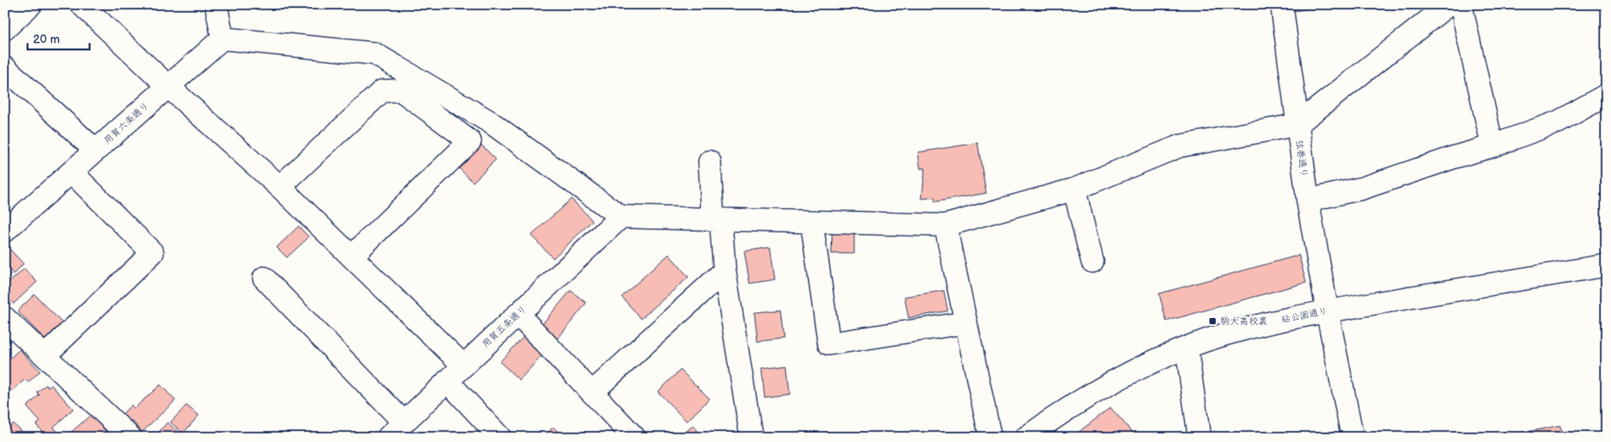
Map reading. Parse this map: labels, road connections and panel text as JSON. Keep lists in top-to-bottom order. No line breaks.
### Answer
{"streets":{"street":["用賀六条通り","弦巻通り","砧公園通り","用賀五条通り"]},"crossings":[["弦巻通り","砧公園通り"]],"places":{"transit":["駒大高校裏"]},"scale_bar":"20 m"}
